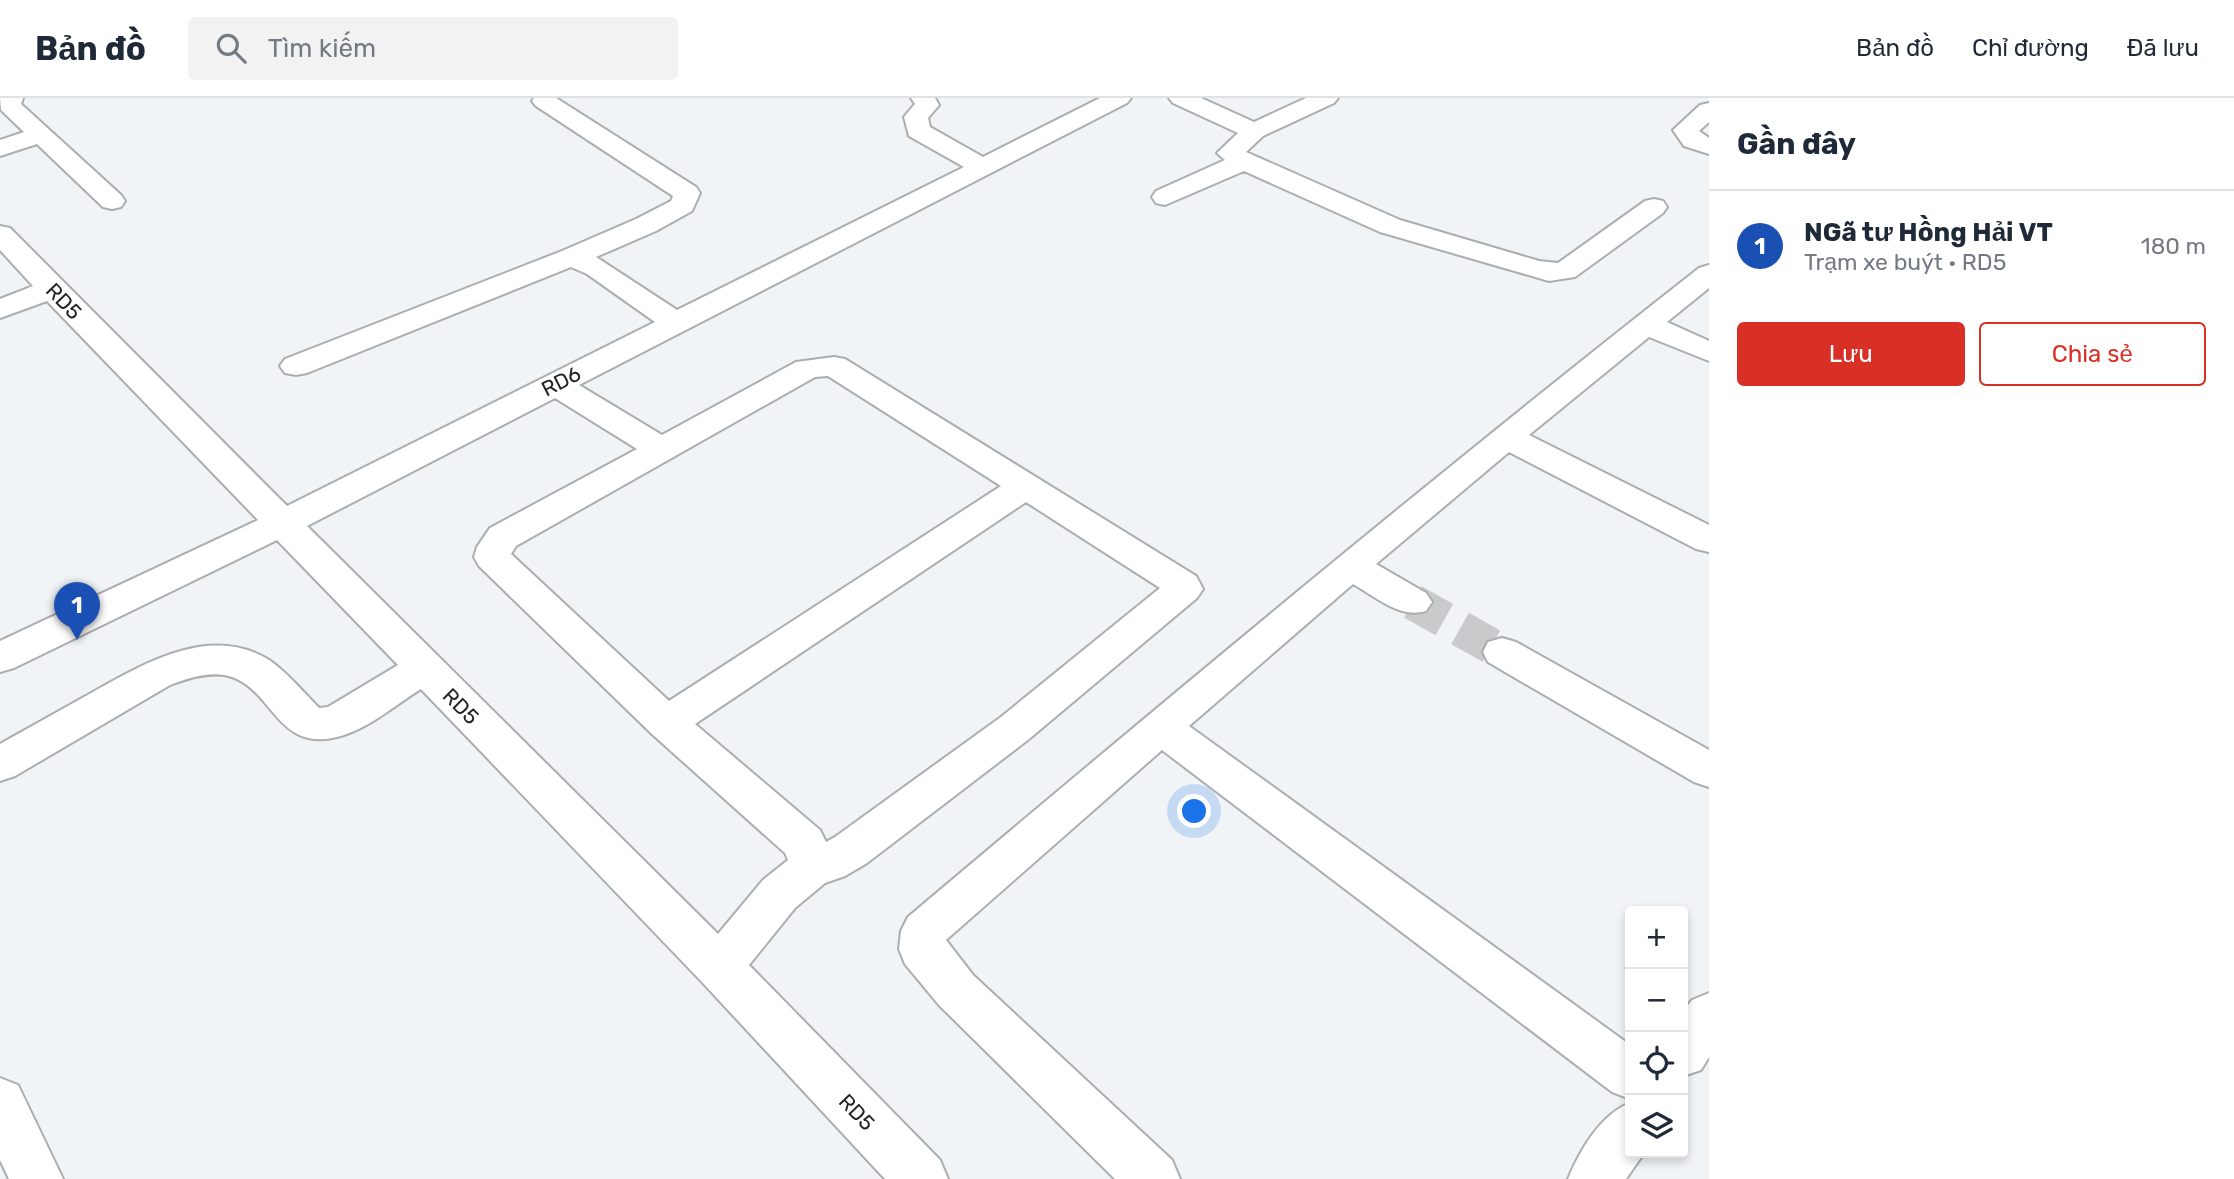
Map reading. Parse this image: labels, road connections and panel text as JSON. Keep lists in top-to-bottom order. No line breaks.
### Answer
{"streets":{"street":["RD5","RD6"]},"crossings":[["RD5","RD6"]],"page":{"header":"Bản đồ","search":"Tìm kiếm","nav":["Bản đồ","Chỉ đường","Đã lưu"],"heading":"Gần đây","list":[{"mark":"1","name":"NGã tư Hồng Hải VT","note":"Trạm xe buýt · RD5","value":"180 m"}],"buttons":["Lưu","Chia sẻ"],"pins":"1","map_buttons":["+","−"]}}
